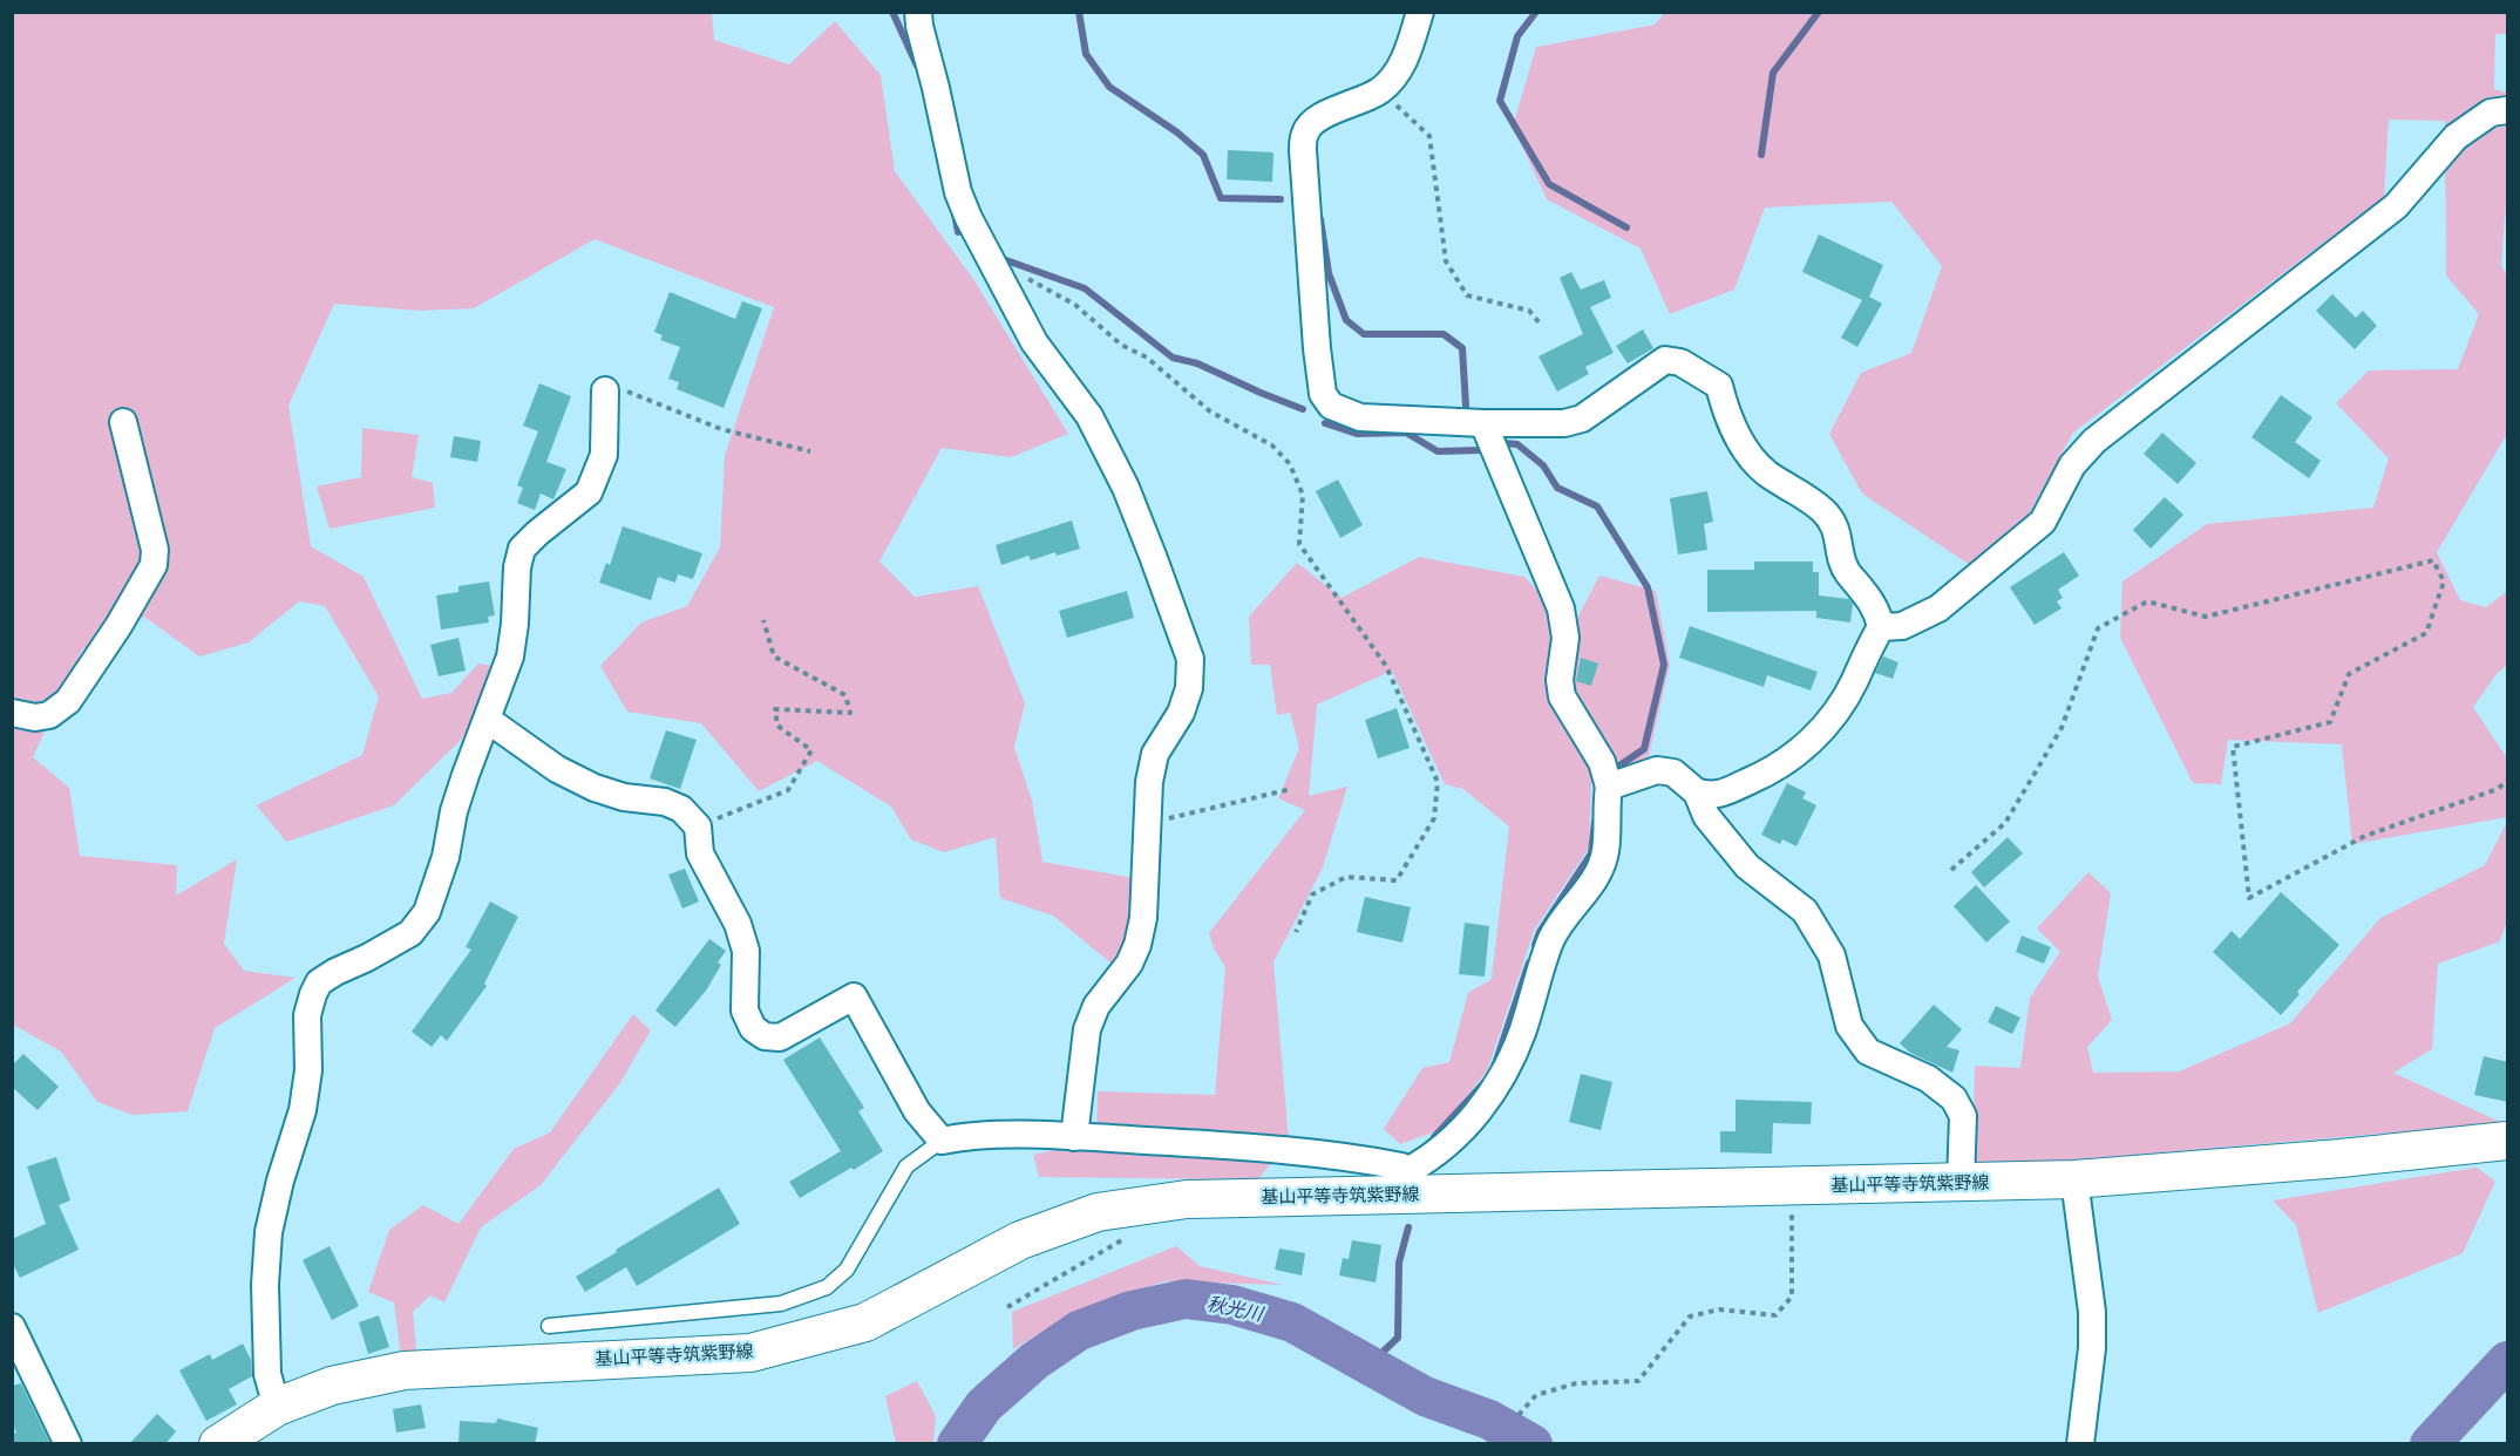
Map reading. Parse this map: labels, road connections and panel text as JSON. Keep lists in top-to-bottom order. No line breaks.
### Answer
{"streets":{"main road":["基山平等寺筑紫野線"]},"water":["秋光川"]}
